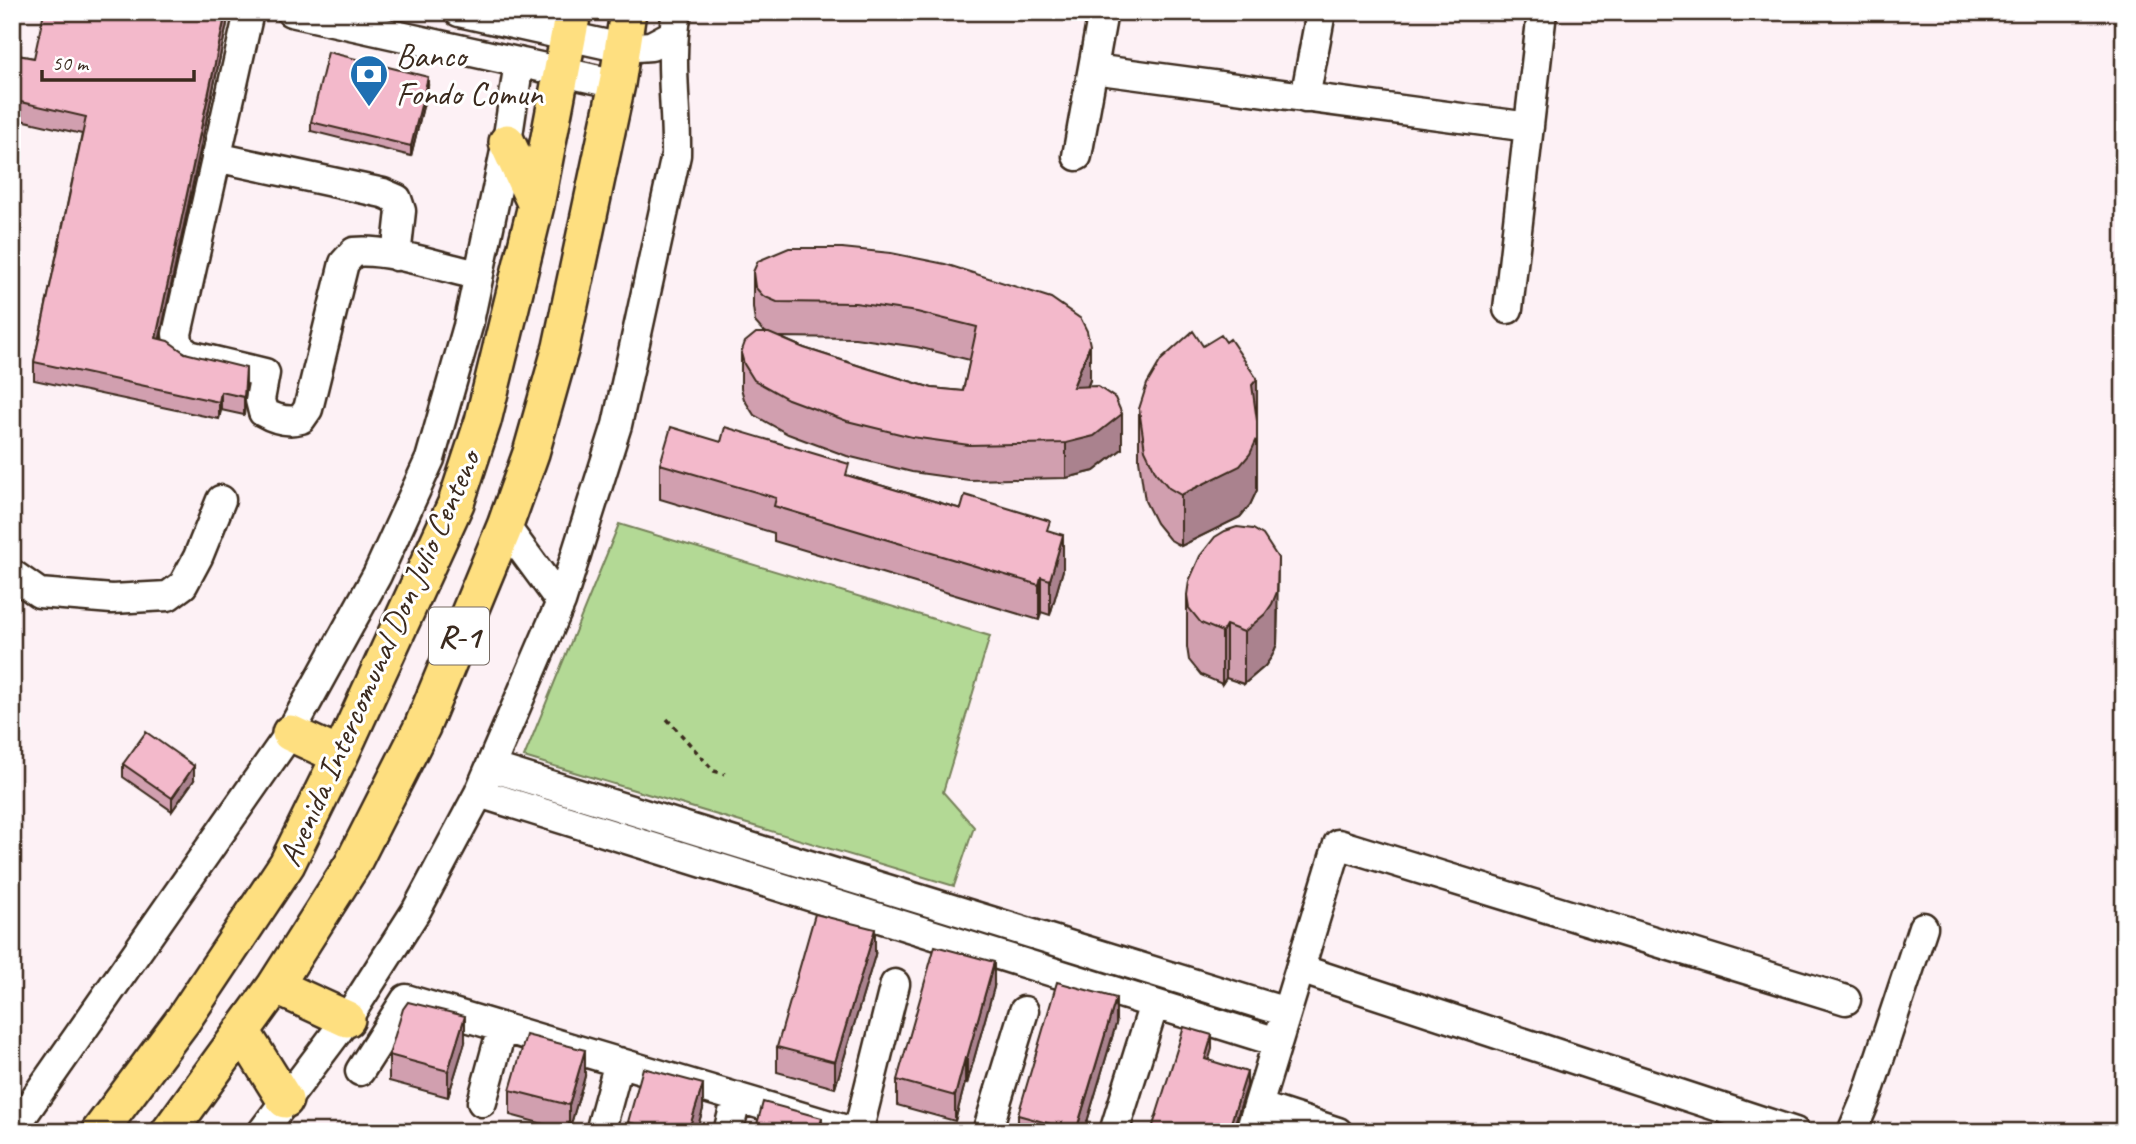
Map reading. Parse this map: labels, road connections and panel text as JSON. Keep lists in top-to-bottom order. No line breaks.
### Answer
{"streets":{"main road":["R-1","Avenida Intercomunal Don Julio Centeno"]},"places":{"bank":["Banco Fondo Comun"]},"scale_bar":"50 m"}
